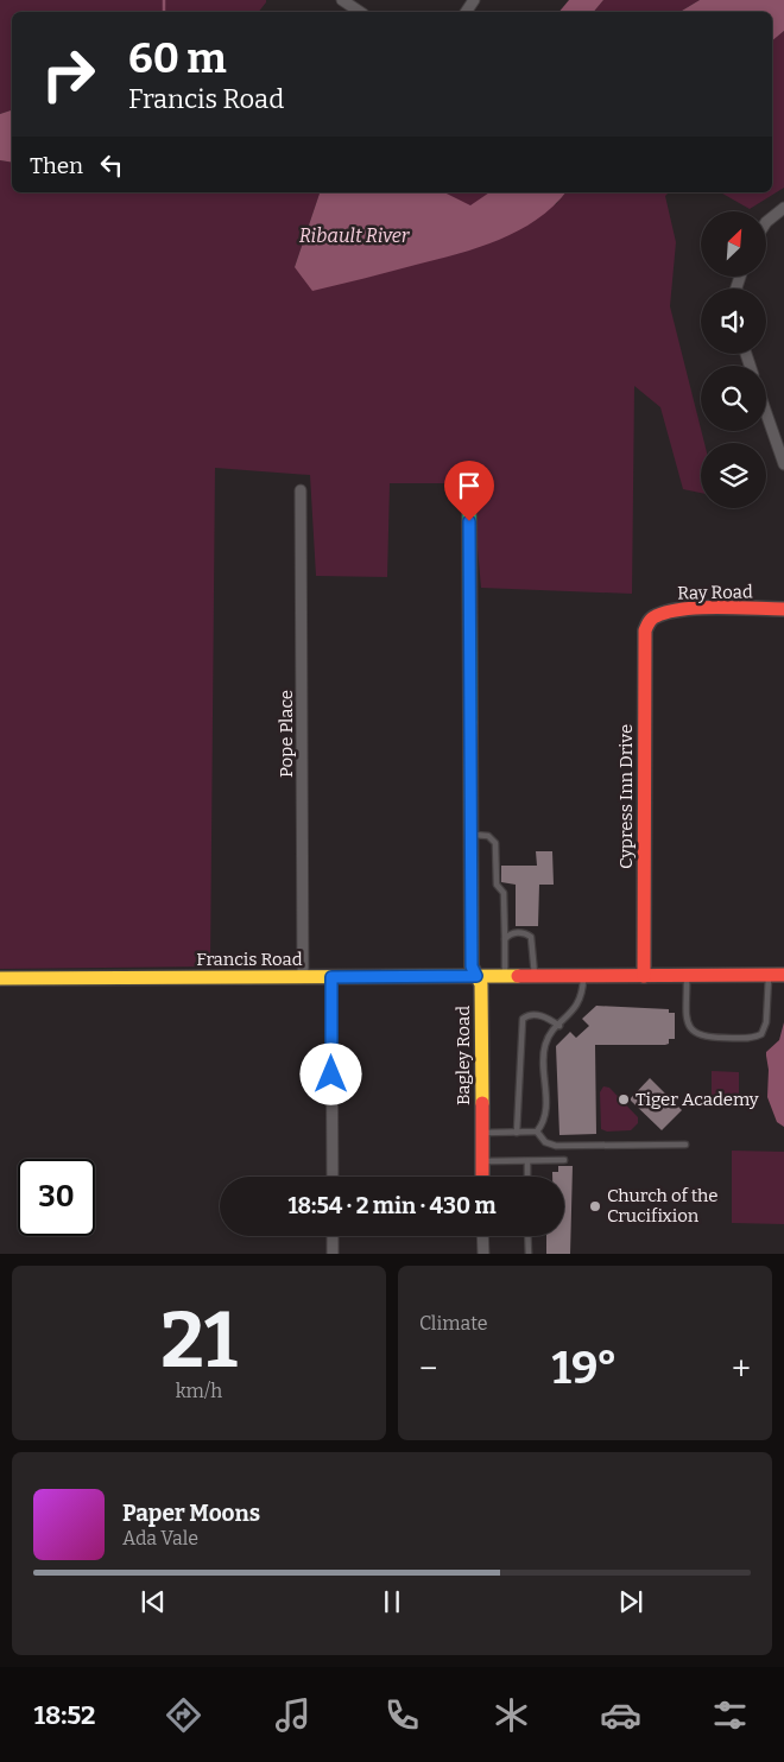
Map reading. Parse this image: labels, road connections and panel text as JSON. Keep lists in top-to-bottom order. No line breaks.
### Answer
{"streets":{"street":["Ray Road","Pope Place","Cypress Inn Drive","Francis Road","Bagley Road"]},"crossings":[["Ray Road","Cypress Inn Drive"],["Pope Place","Francis Road"],["Cypress Inn Drive","Francis Road"],["Francis Road","Bagley Road"]],"water":["Ribault River"],"places":["Tiger Academy","Church of the Crucifixion"],"north":"top right","page":{"turn":["60 m","Francis Road"],"then":"Then","limit":"30","trip":"18:54 · 2 min · 430 m","tile":[["21","km/h"],"Climate"],"heat":["−","19°","+"],"song":["Paper Moons","Ada Vale"],"tabs":"18:52"}}
